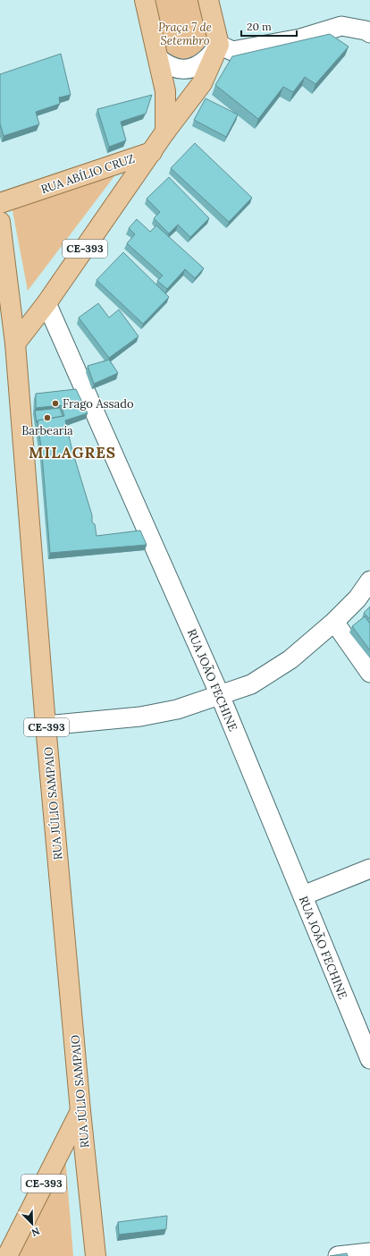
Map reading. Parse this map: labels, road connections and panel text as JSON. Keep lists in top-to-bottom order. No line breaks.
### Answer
{"streets":{"main road":["RUA ABÍLIO CRUZ","CE-393","RUA JÚLIO SAMPAIO"],"street":["RUA JOÃO FECHINE"]},"crossings":[["RUA ABÍLIO CRUZ","CE-393"],["CE-393","RUA JOÃO FECHINE"],["CE-393","RUA JÚLIO SAMPAIO"]],"districts":["MILAGRES"],"parks":["Praça 7 de Setembro"],"places":["Frago Assado","Barbearia"],"scale_bar":"20 m","north":"bottom right"}
